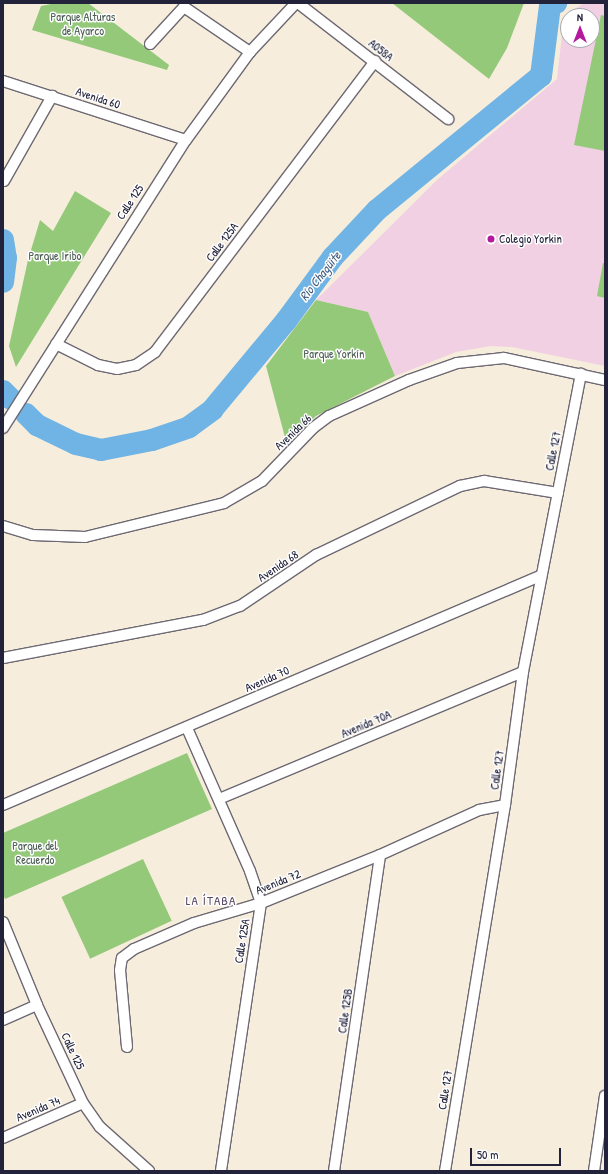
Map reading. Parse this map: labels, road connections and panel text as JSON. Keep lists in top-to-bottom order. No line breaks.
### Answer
{"streets":{"street":["A058A","Avenida 60","Calle 125","Calle 125A","Avenida 66","Calle 127","Avenida 68","Avenida 70","Avenida 70A","Avenida 72","Calle 125B","Avenida 74"]},"crossings":[["A058A","Calle 125"],["A058A","Calle 125A"],["Avenida 60","Calle 125"],["Calle 125","Calle 125A"],["Calle 125","Avenida 74"],["Calle 125A","Avenida 72"],["Avenida 66","Calle 127"],["Calle 127","Avenida 68"],["Calle 127","Avenida 70"],["Calle 127","Avenida 70A"],["Calle 127","Avenida 72"],["Avenida 72","Calle 125B"]],"districts":["LA ÍTABA"],"water":["Río Chagüite"],"parks":["Parque Alturas de Ayarco","Parque Iribo","Parque Yorkín","Parque del Recuerdo"],"places":["Colegio Yorkin"],"scale_bar":"50 m","north":"top"}
